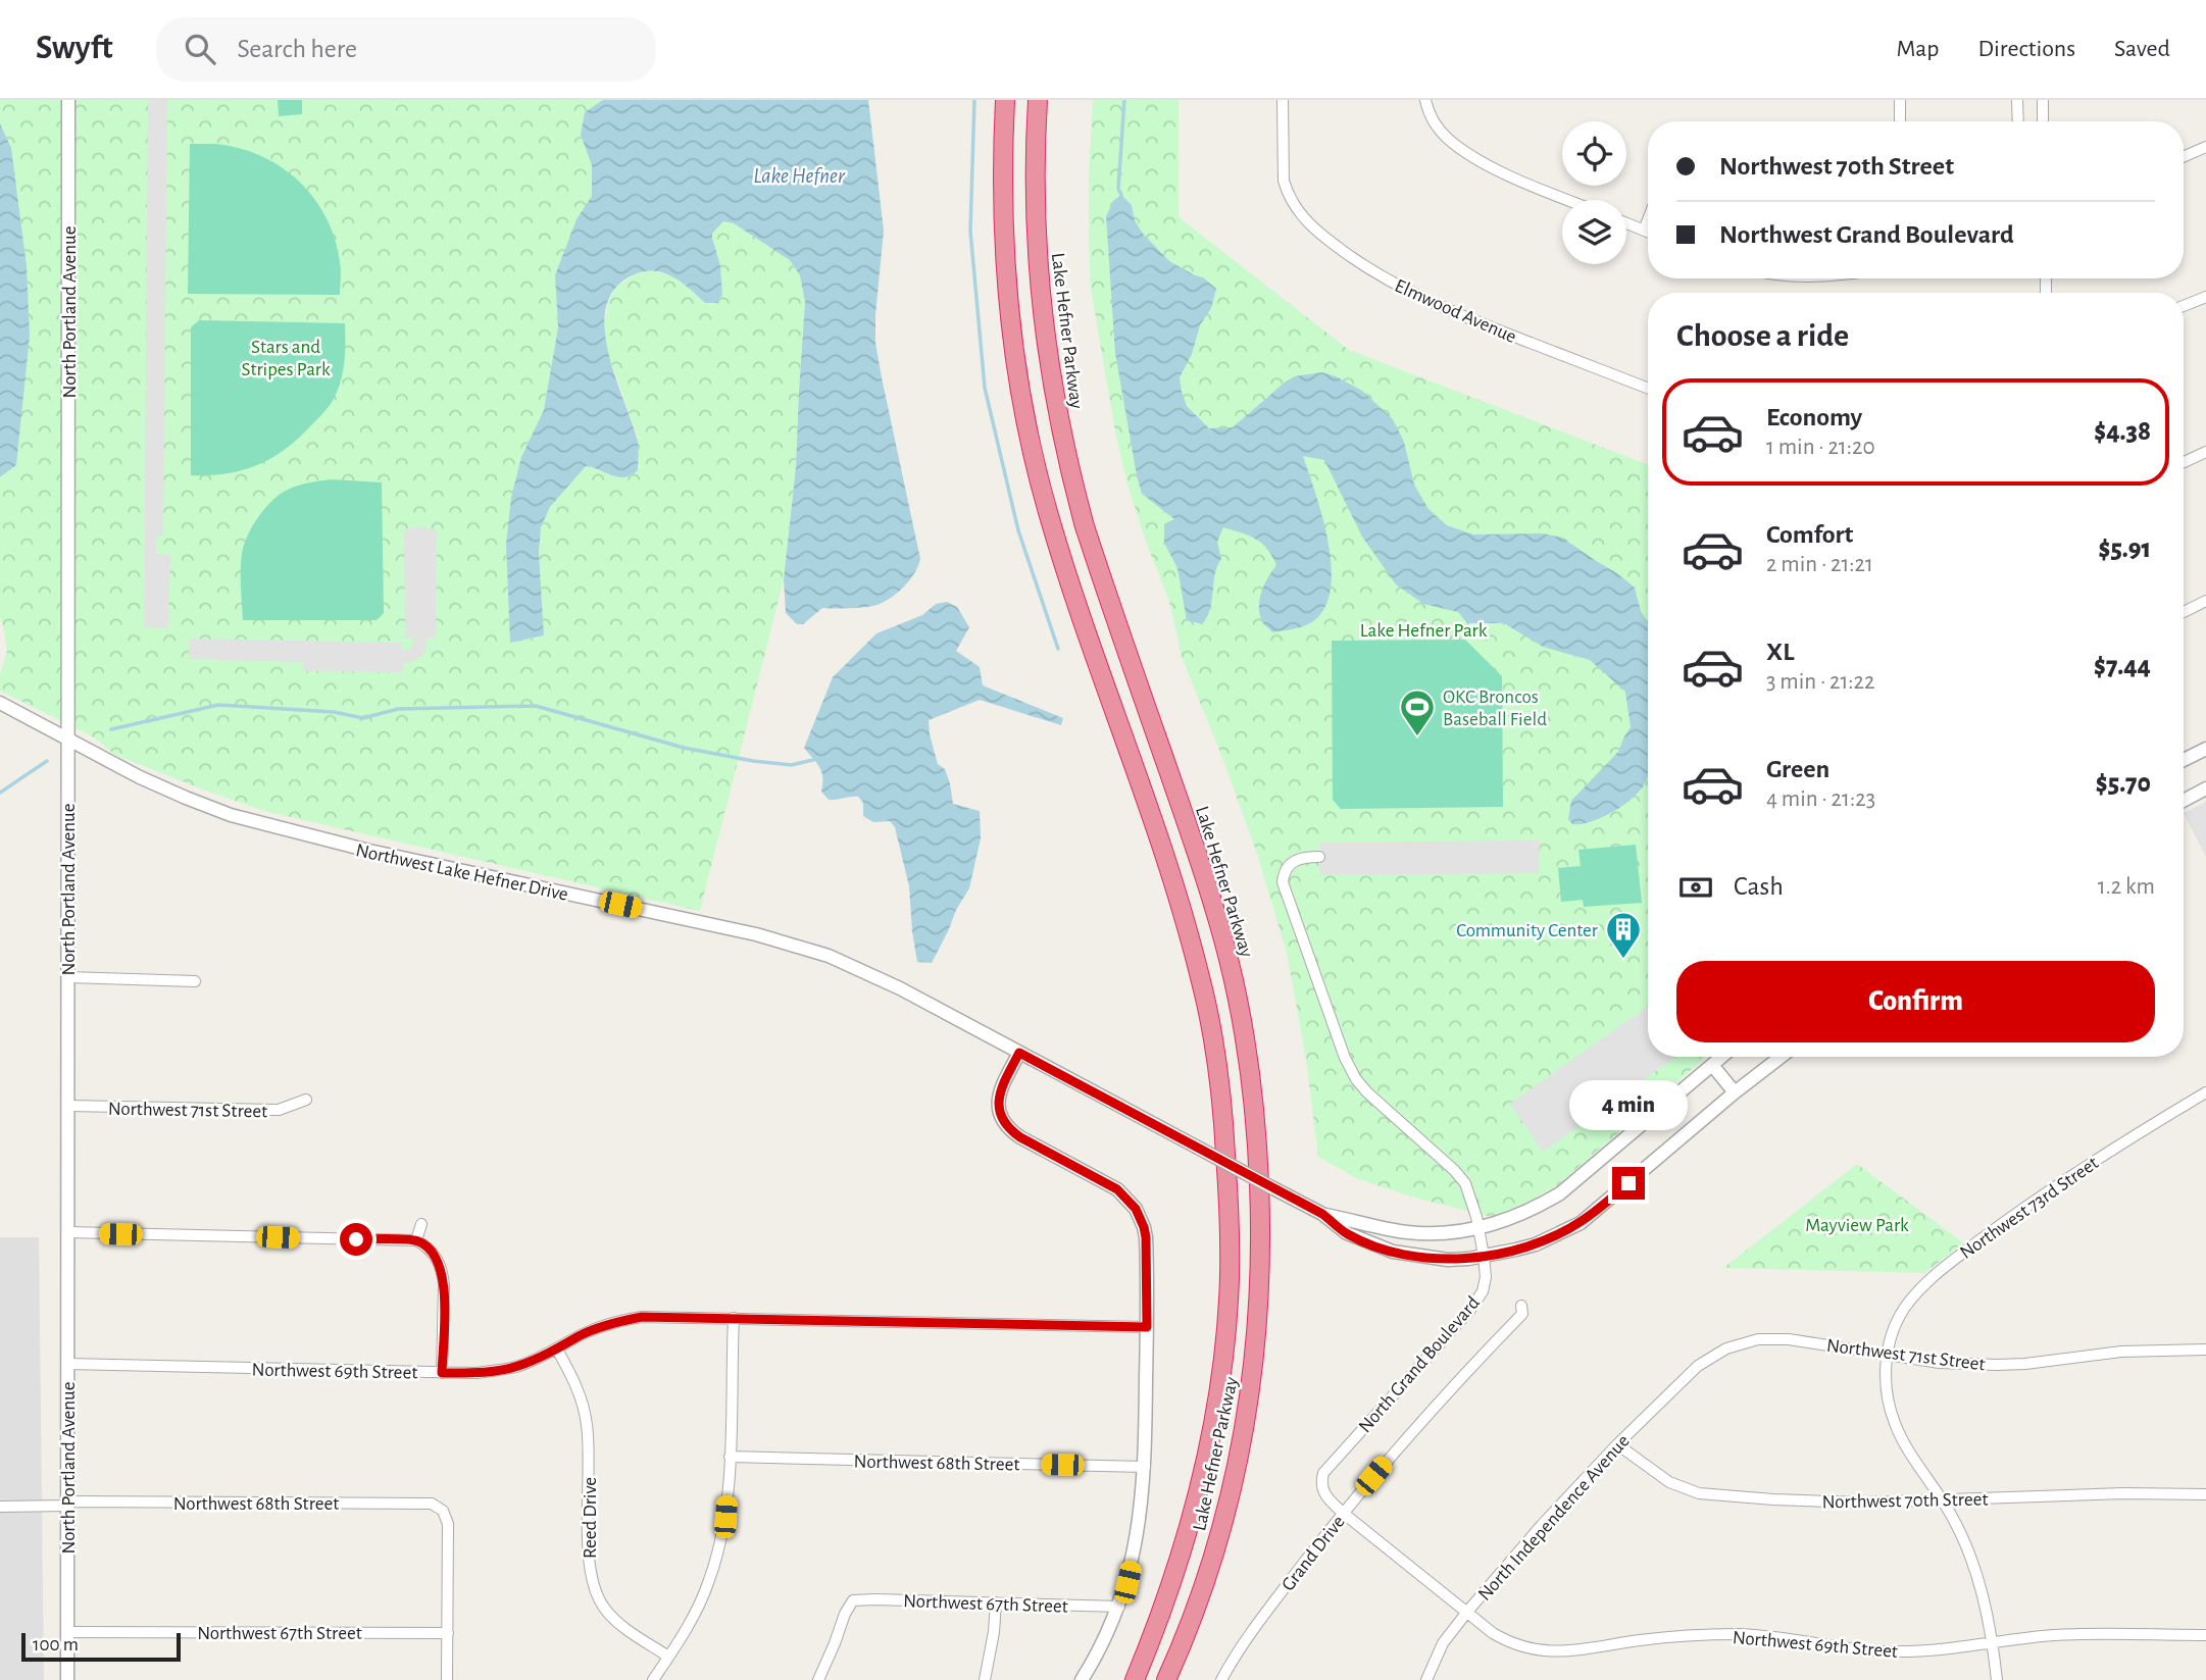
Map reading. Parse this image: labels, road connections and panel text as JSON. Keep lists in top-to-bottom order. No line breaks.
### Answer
{"streets":{"highway":["Lake Hefner Parkway"],"street":["Elmwood Avenue","North Portland Avenue","Northwest Lake Hefner Drive","Northwest 71st Street","Northwest 73rd Street","North Grand Boulevard","Northwest 69th Street","Northwest 68th Street","Northwest 70th Street","North Independence Avenue","Reed Drive","Grand Drive","Northwest 67th Street"]},"crossings":[["North Portland Avenue","Northwest Lake Hefner Drive"],["North Portland Avenue","Northwest 71st Street"],["North Portland Avenue","Northwest 69th Street"],["North Portland Avenue","Northwest 68th Street"],["North Portland Avenue","Northwest 67th Street"],["Northwest 71st Street","Northwest 73rd Street"],["Northwest 71st Street","North Independence Avenue"],["Northwest 73rd Street","Northwest 69th Street"],["Northwest 73rd Street","Northwest 70th Street"],["North Grand Boulevard","Northwest 69th Street"],["North Grand Boulevard","Grand Drive"],["Northwest 69th Street","North Independence Avenue"],["Northwest 69th Street","Reed Drive"],["Northwest 69th Street","Grand Drive"],["Northwest 68th Street","Northwest 67th Street"],["Northwest 70th Street","North Independence Avenue"]],"water":["Lake Hefner"],"parks":["Stars and Stripes Park","Lake Hefner Park","Mayview Park"],"places":{"sports":["OKC Broncos Baseball Field"],"building":["Community Center"]},"scale_bar":"100 m","page":{"header":"Swyft","search":"Search here","nav":["Map","Directions","Saved"],"banner":["Northwest 70th Street","Northwest Grand Boulevard"],"heading":"Choose a ride","list":[{"name":"Economy","note":"1 min · 21:20","value":"$4.38"},{"name":"Comfort","note":"2 min · 21:21","value":"$5.91"},{"name":"XL","note":"3 min · 21:22","value":"$7.44"},{"name":"Green","note":"4 min · 21:23","value":"$5.70"}],"pay":["Cash","1.2 km"],"buttons":"Confirm","bubble":"4 min","scale":"100 m"}}
